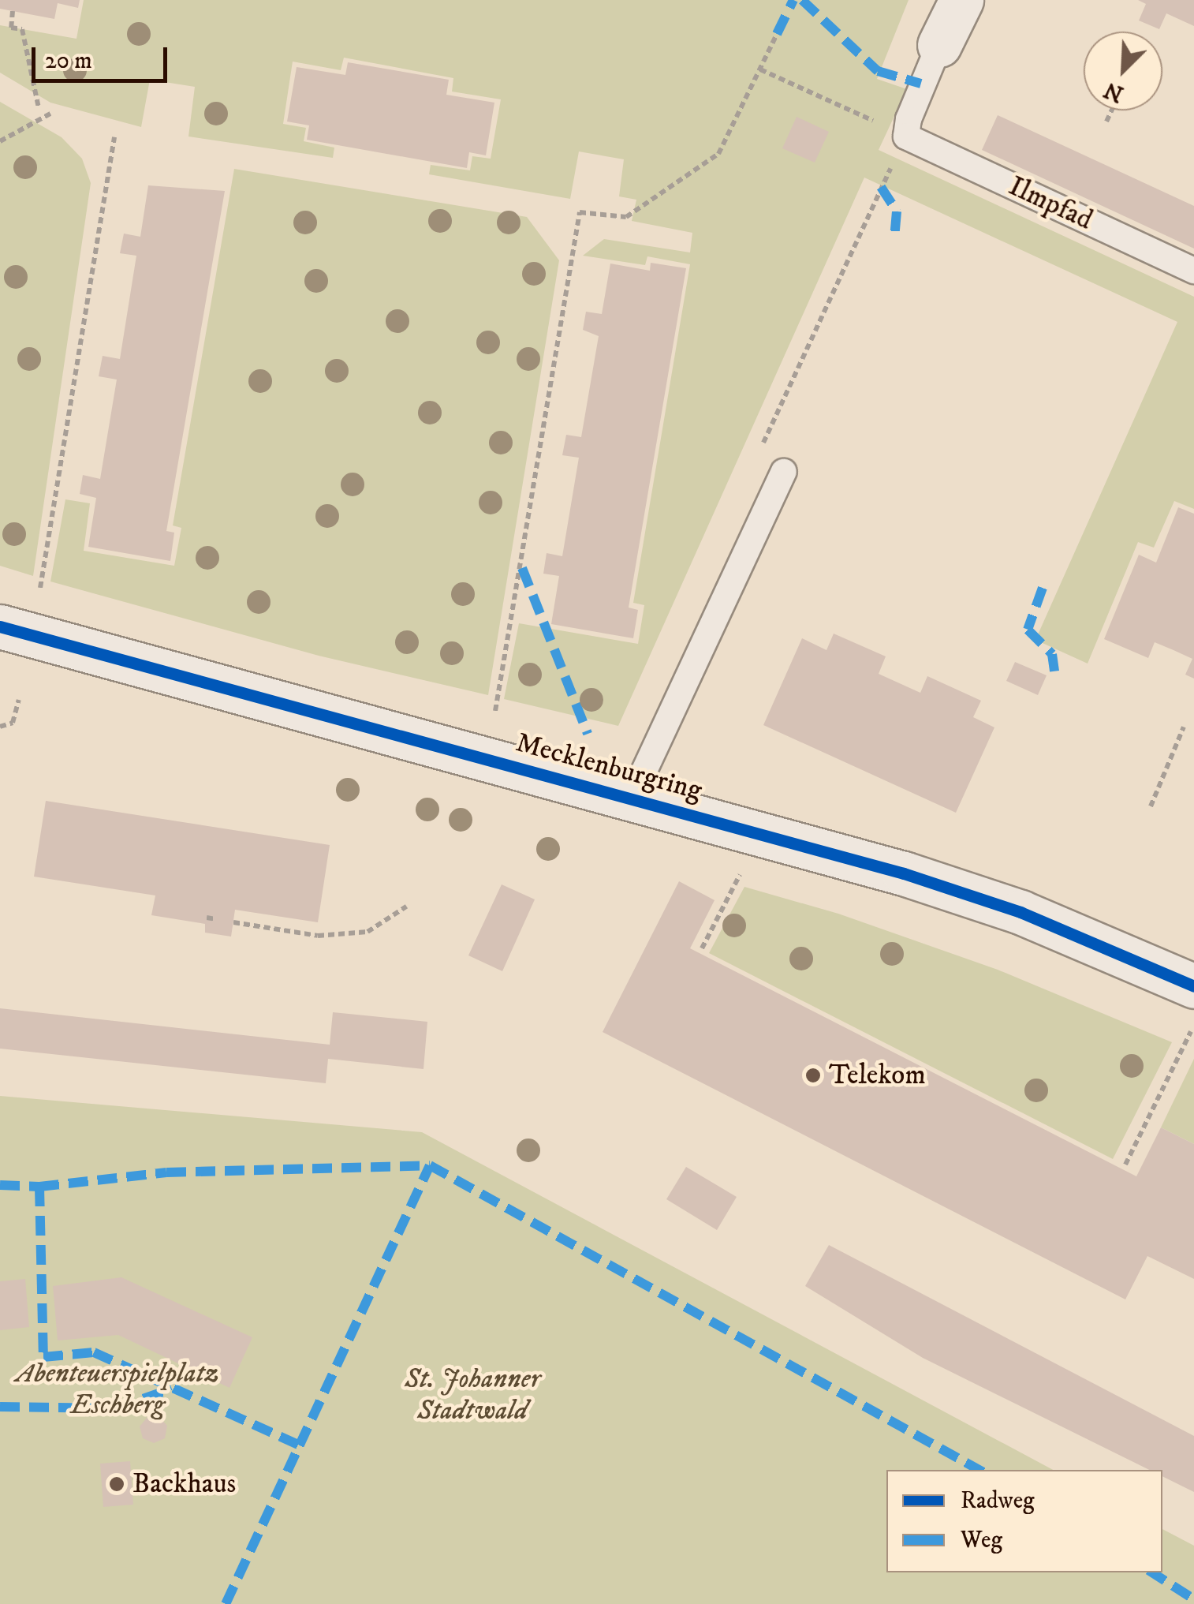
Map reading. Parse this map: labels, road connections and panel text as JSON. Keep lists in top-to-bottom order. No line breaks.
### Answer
{"streets":{"street":["Mecklenburgring"],"lane":["Ilmpfad"]},"parks":["Abenteuerspielplatz Eschberg","St. Johanner Stadtwald"],"places":["Telekom","Backhaus"],"legend":["Radweg","Weg"],"scale_bar":"20 m","north":"bottom left"}
